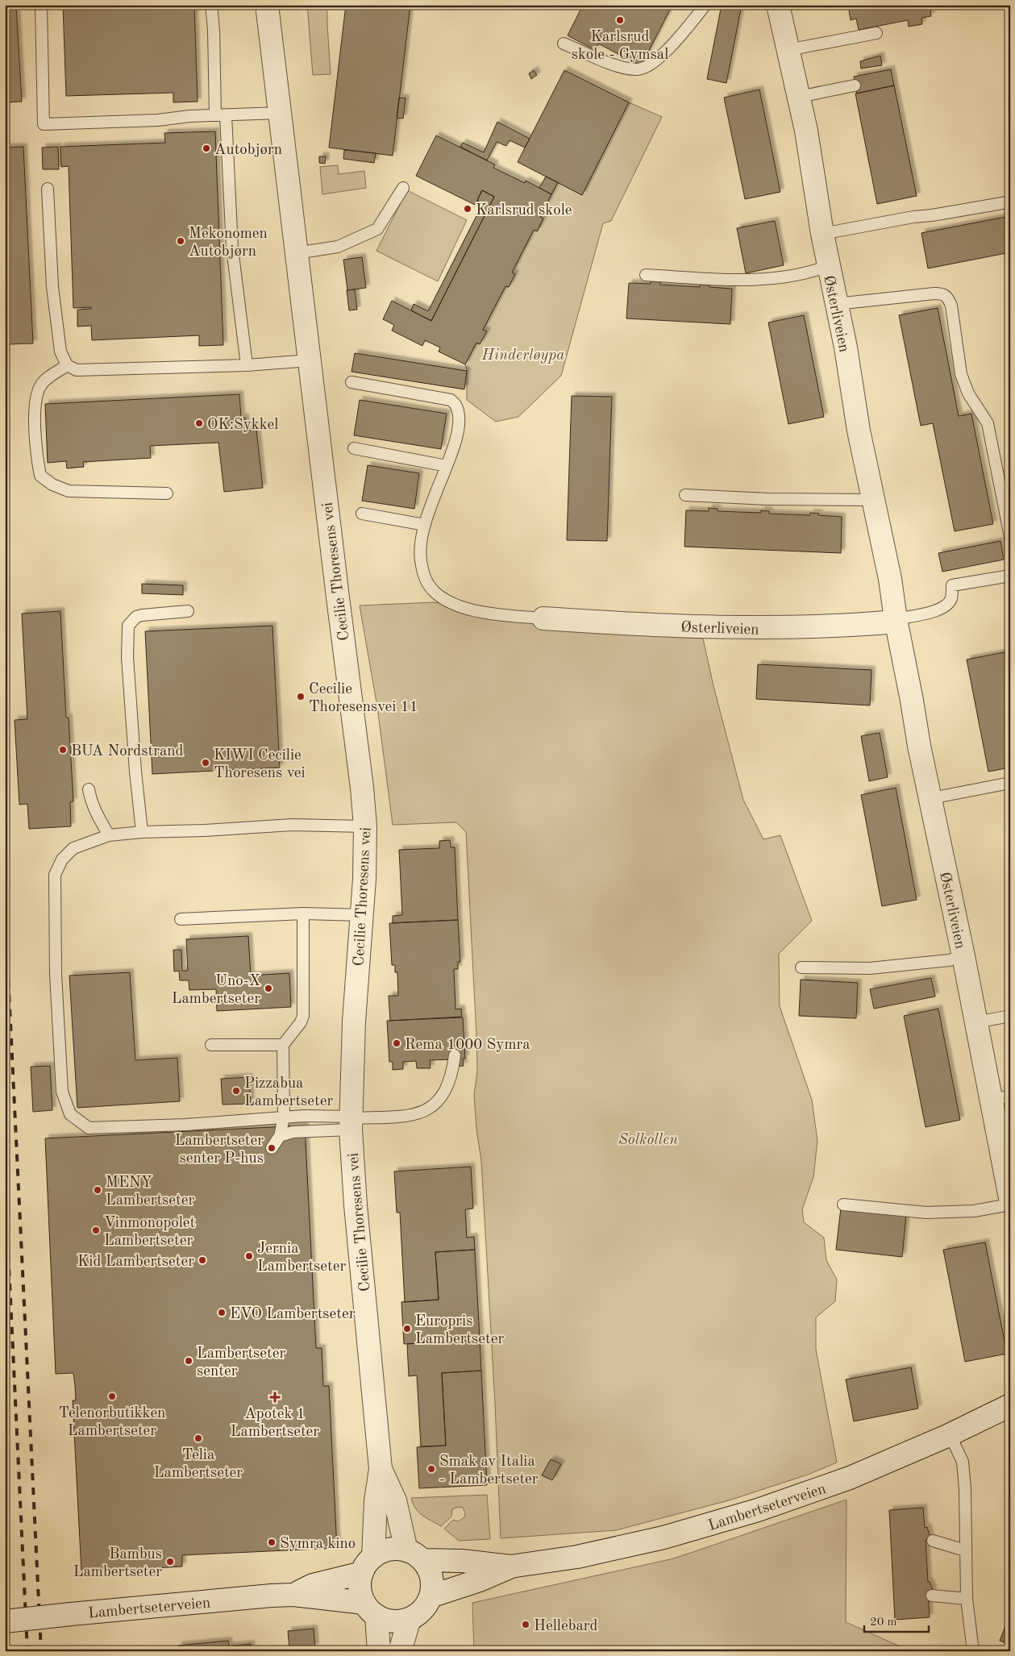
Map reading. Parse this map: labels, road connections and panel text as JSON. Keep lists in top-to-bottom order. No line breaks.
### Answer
{"streets":{"street":["Østerliveien","Cecilie Thoresens vei","Lambertseterveien"]},"crossings":[["Cecilie Thoresens vei","Lambertseterveien"]],"parks":["Hinderløypa","Solkollen"],"places":{"other":["Karlsrud skole - Gymsal","Autobjørn","Karlsrud skole","Mekonomen Autobjørn","OK:Sykkel","Cecilie Thoresensvei 11","BUA Nordstrand","KIWI Cecilie Thoresens vei","Uno-X Lambertseter","Rema 1000 Symra","Pizzabua Lambertseter","Lambertseter senter P-hus","MENY Lambertseter","Vinmonopolet Lambertseter","Jernia Lambertseter","Kid Lambertseter","EVO Lambertseter","Europris Lambertseter","Lambertseter senter","Telenorbutikken Lambertseter","Telia Lambertseter","Smak av Italia - Lambertseter","Symra kino","Bambus Lambertseter","Hellebard"],"health":["Apotek 1 Lambertseter"]},"scale_bar":"20 m"}
